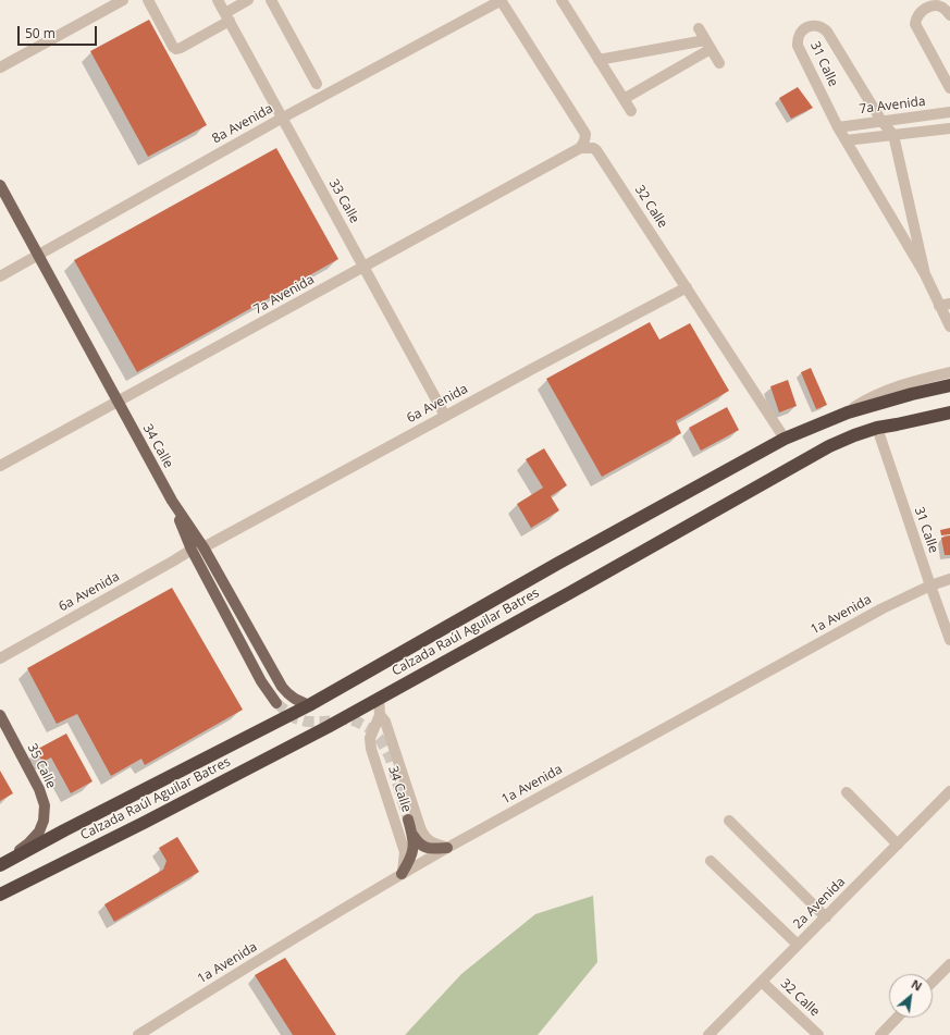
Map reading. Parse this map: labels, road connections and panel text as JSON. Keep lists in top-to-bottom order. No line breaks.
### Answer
{"streets":{"highway":["Calzada Raúl Aguilar Batres"],"main road":["34 Calle","35 Calle"],"street":["31 Calle","7a Avenida","8a Avenida","33 Calle","32 Calle","6a Avenida","1a Avenida","2a Avenida"]},"crossings":[["31 Calle","7a Avenida"],["31 Calle","1a Avenida"],["31 Calle","Calzada Raúl Aguilar Batres"],["7a Avenida","33 Calle"],["7a Avenida","32 Calle"],["7a Avenida","34 Calle"],["8a Avenida","33 Calle"],["8a Avenida","34 Calle"],["33 Calle","6a Avenida"],["32 Calle","6a Avenida"],["32 Calle","Calzada Raúl Aguilar Batres"],["32 Calle","2a Avenida"],["6a Avenida","34 Calle"],["34 Calle","1a Avenida"],["34 Calle","Calzada Raúl Aguilar Batres"],["Calzada Raúl Aguilar Batres","35 Calle"]],"scale_bar":"50 m","north":"top right"}
